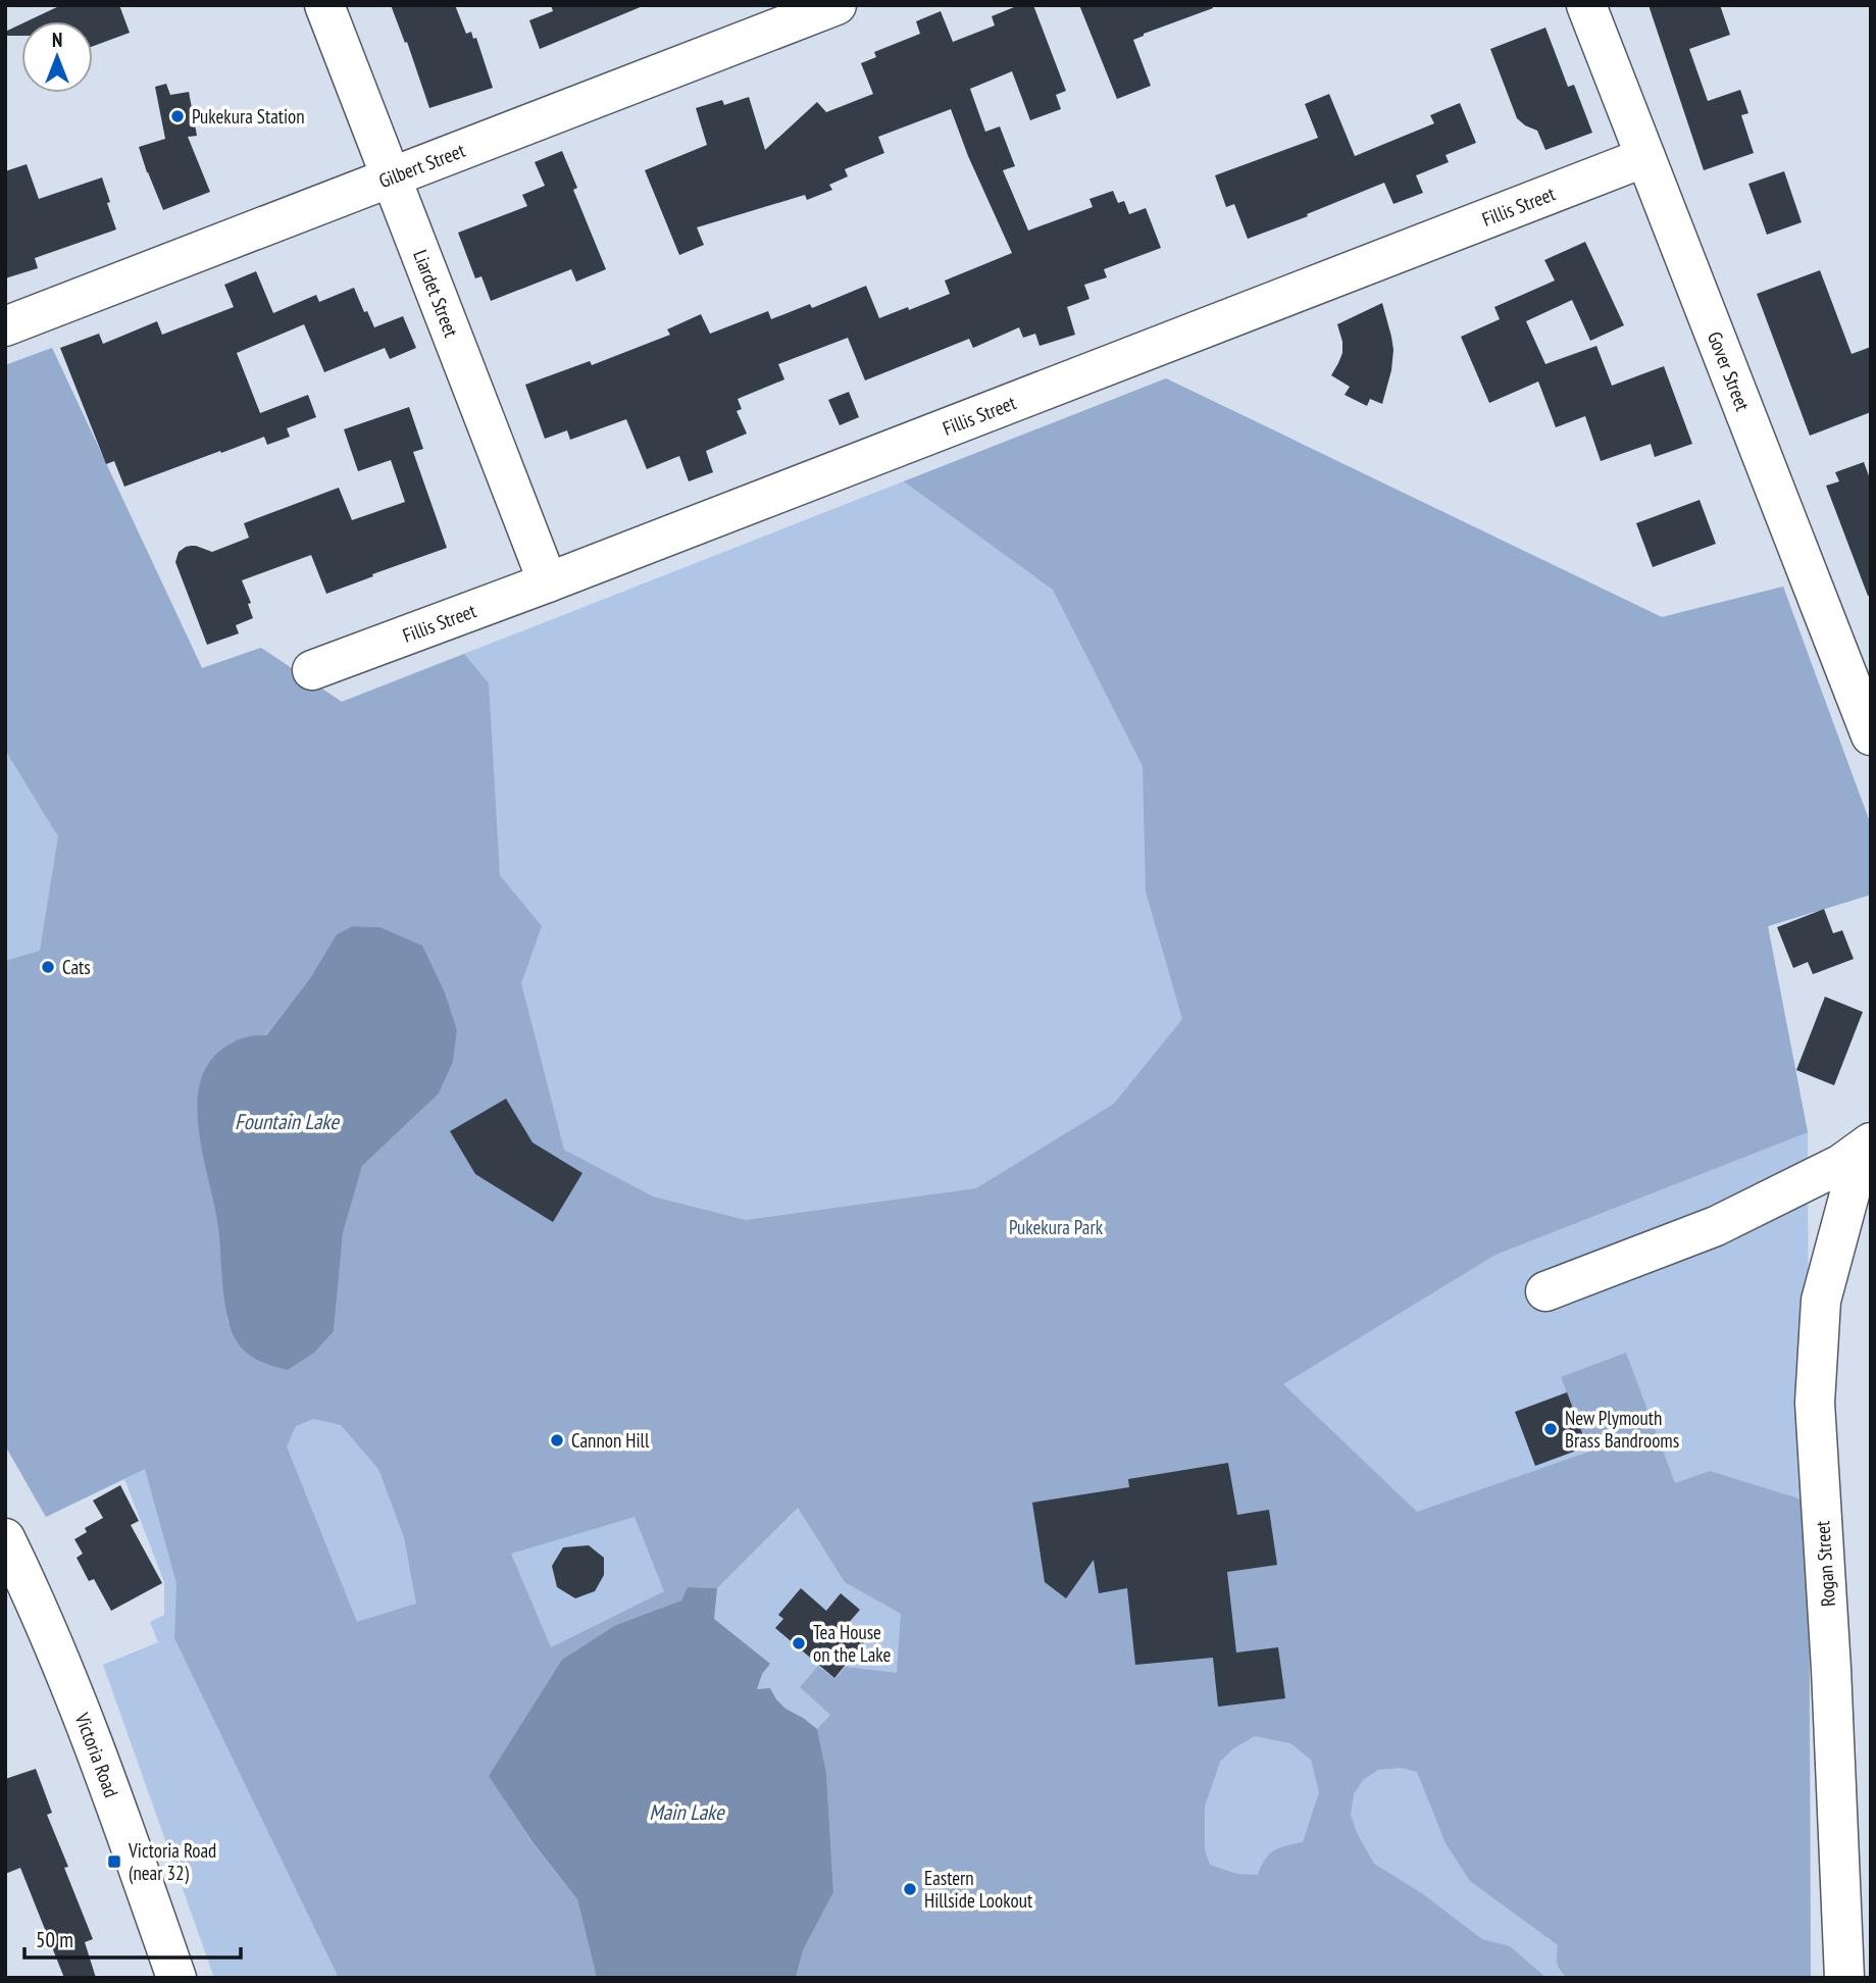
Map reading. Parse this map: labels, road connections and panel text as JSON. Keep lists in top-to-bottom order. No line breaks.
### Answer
{"streets":{"street":["Gilbert Street","Fillis Street","Liardet Street","Gover Street","Rogan Street","Victoria Road"]},"crossings":[["Gilbert Street","Liardet Street"],["Fillis Street","Liardet Street"],["Fillis Street","Gover Street"]],"water":["Fountain Lake","Main Lake"],"parks":["Pukekura Park"],"places":{"other":["Pukekura Station","Cats","New Plymouth Brass Bandrooms","Cannon Hill","Tea House on the Lake","Eastern Hillside Lookout"],"transit":["Victoria Road (near 32)"]},"scale_bar":"50 m","north":"top"}
